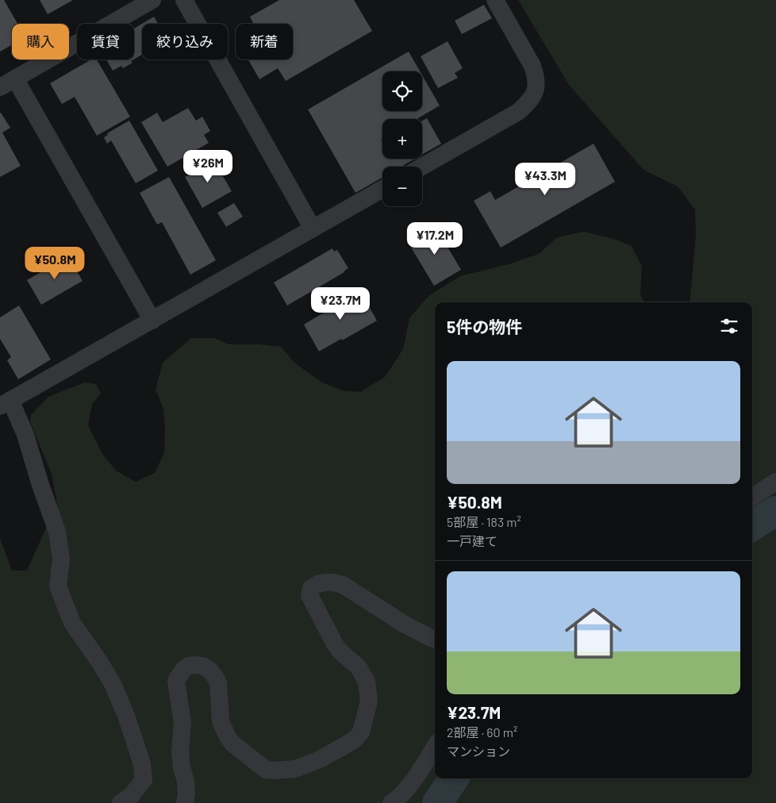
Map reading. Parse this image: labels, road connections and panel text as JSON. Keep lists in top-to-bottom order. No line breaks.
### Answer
{"page":{"chip":["購入","賃貸","絞り込み","新着"],"map_buttons":["+","−"],"price":["¥26M","¥43.3M","¥17.2M","¥50.8M","¥23.7M"],"heading":"5件の物件","list":[{"name":"¥50.8M","note":"5部屋 · 183 m² · 一戸建て"},{"name":"¥23.7M","note":"2部屋 · 60 m² · マンション"}]}}
